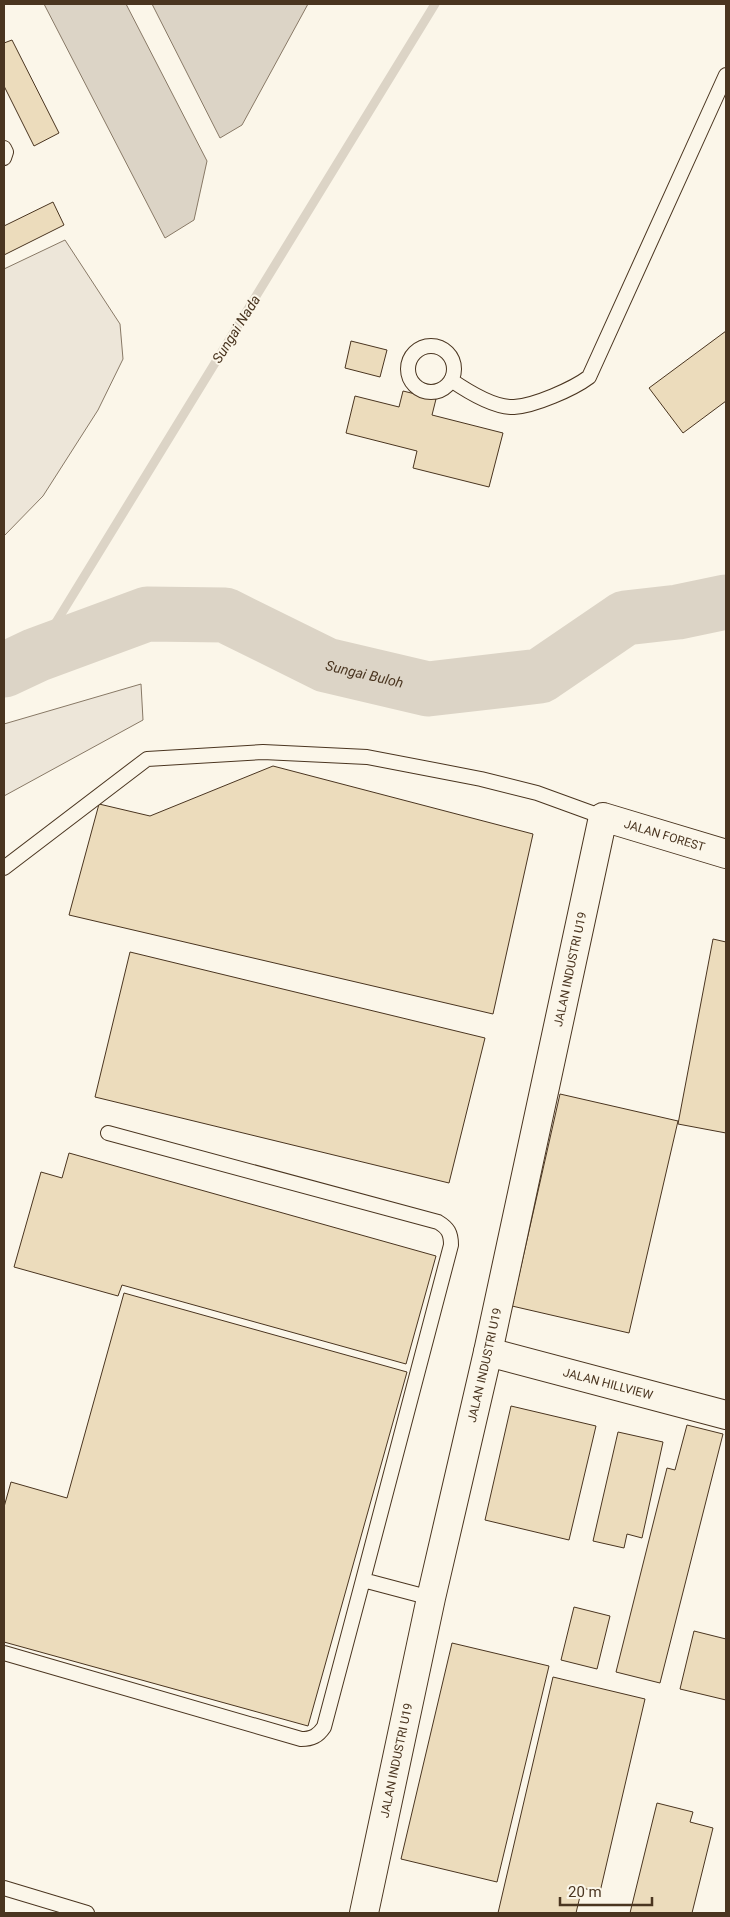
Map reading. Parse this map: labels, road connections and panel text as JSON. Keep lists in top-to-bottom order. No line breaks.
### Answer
{"streets":{"street":["JALAN FOREST","JALAN INDUSTRI U19","JALAN HILLVIEW"]},"crossings":[["JALAN FOREST","JALAN INDUSTRI U19"],["JALAN INDUSTRI U19","JALAN HILLVIEW"]],"water":["Sungai Nada","Sungai Buloh"],"scale_bar":"20 m"}
